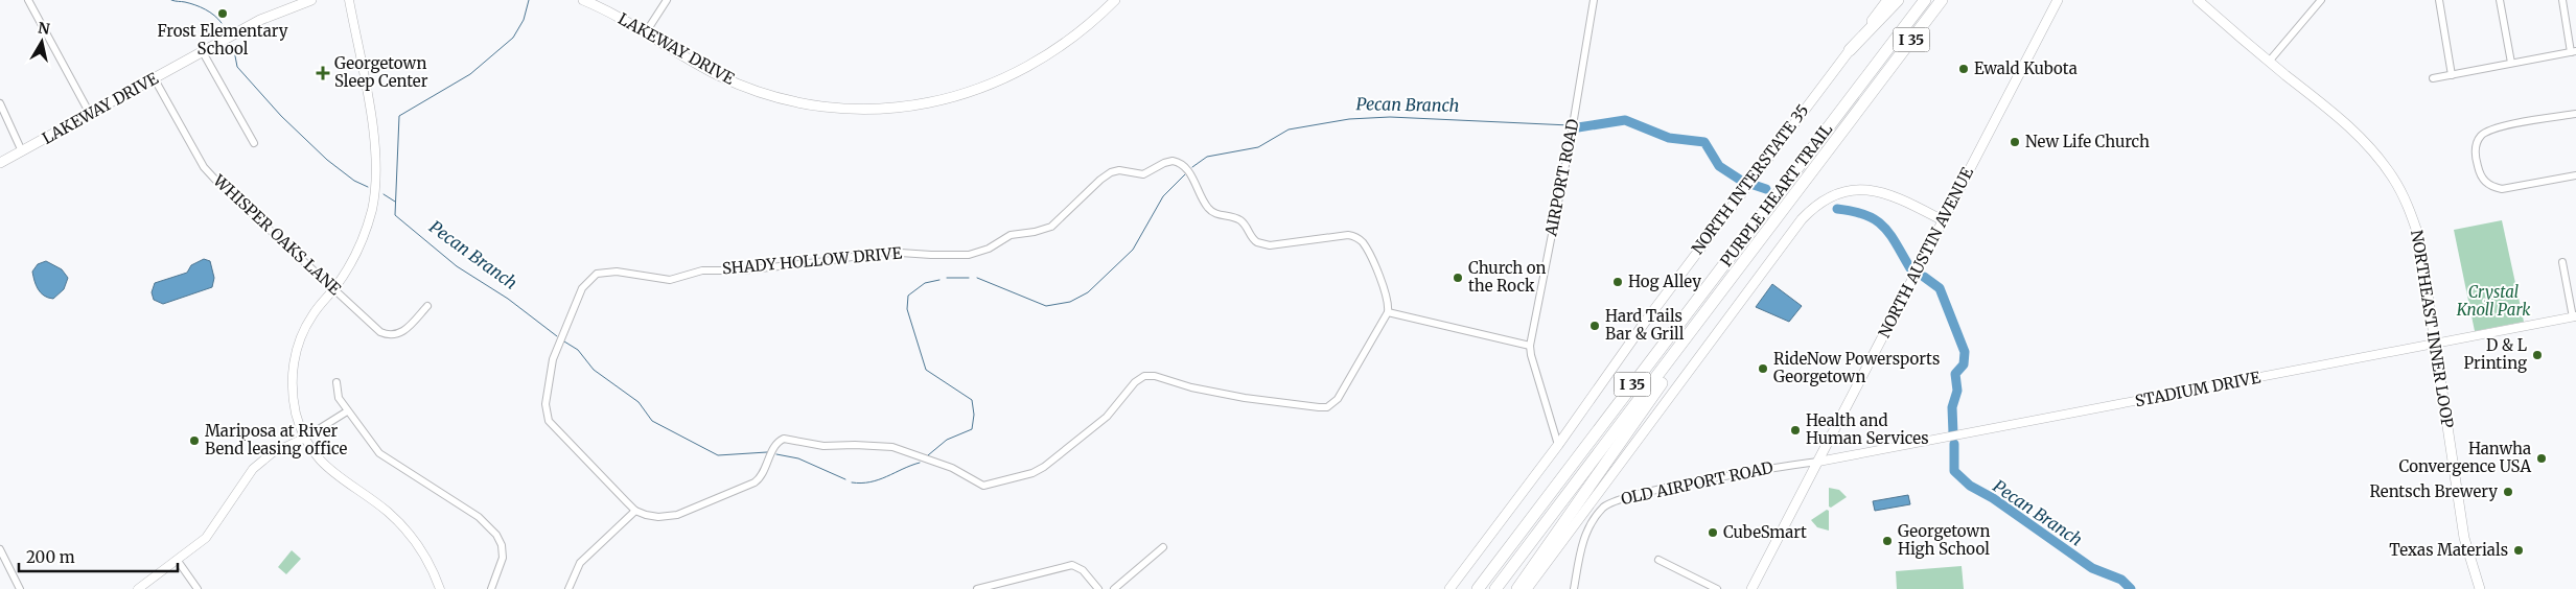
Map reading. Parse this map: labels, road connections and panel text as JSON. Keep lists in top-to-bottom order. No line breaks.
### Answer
{"streets":{"highway":["I 35","PURPLE HEART TRAIL"],"main road":["LAKEWAY DRIVE","NORTH INTERSTATE 35","NORTH AUSTIN AVENUE","NORTHEAST INNER LOOP"],"street":["AIRPORT ROAD","WHISPER OAKS LANE","SHADY HOLLOW DRIVE","STADIUM DRIVE","OLD AIRPORT ROAD"]},"crossings":[["LAKEWAY DRIVE","WHISPER OAKS LANE"],["AIRPORT ROAD","NORTH INTERSTATE 35"],["NORTH AUSTIN AVENUE","STADIUM DRIVE"],["NORTH AUSTIN AVENUE","OLD AIRPORT ROAD"],["NORTHEAST INNER LOOP","STADIUM DRIVE"],["STADIUM DRIVE","OLD AIRPORT ROAD"]],"water":["Pecan Branch"],"parks":["Crystal Knoll Park"],"places":{"other":["Frost Elementary School","Ewald Kubota","New Life Church","Church on the Rock","Hog Alley","Hard Tails Bar & Grill","D & L Printing","RideNow Powersports Georgetown","Health and Human Services","Mariposa at River Bend leasing office","Hanwha Convergence USA","Rentsch Brewery","CubeSmart","Georgetown High School","Texas Materials"],"health":["Georgetown Sleep Center"]},"scale_bar":"200 m","north":"top"}
